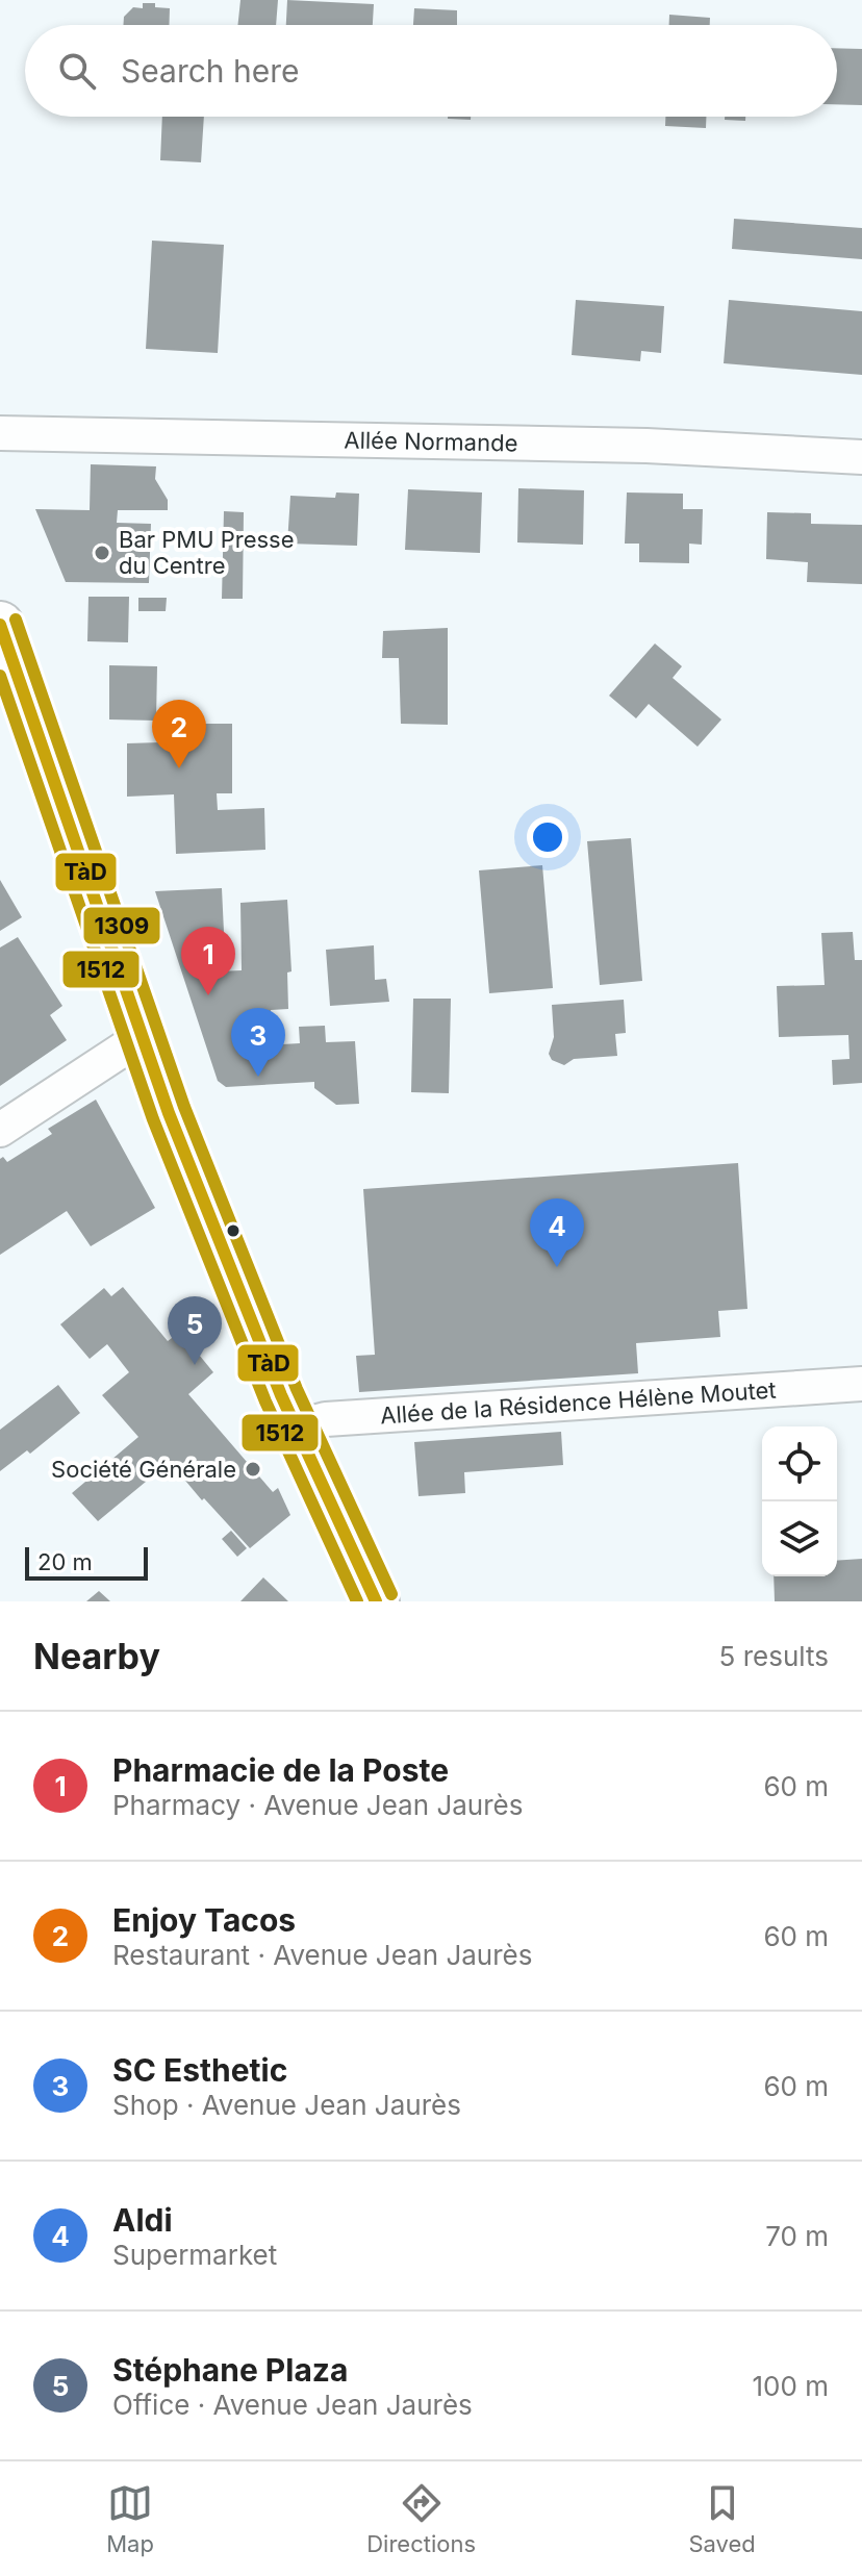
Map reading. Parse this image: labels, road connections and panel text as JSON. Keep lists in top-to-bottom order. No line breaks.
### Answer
{"streets":{"street":["Allée Normande","Allée de la Résidence Hélène Moutet"]},"places":["Bar PMU Presse du Centre","Société Générale"],"lines":["transit line 1309","transit line TàD","transit line 1512"],"scale_bar":"20 m","page":{"search":"Search here","pins":["2","1","3","4","5"],"scale":"20 m","heading":["Nearby","5 results"],"list":[{"mark":"1","name":"Pharmacie de la Poste","note":"Pharmacy · Avenue Jean Jaurès","value":"60 m"},{"mark":"2","name":"Enjoy Tacos","note":"Restaurant · Avenue Jean Jaurès","value":"60 m"},{"mark":"3","name":"SC Esthetic","note":"Shop · Avenue Jean Jaurès","value":"60 m"},{"mark":"4","name":"Aldi","note":"Supermarket","value":"70 m"},{"mark":"5","name":"Stéphane Plaza","note":"Office · Avenue Jean Jaurès","value":"100 m"}],"nav":["Map","Directions","Saved"]}}
